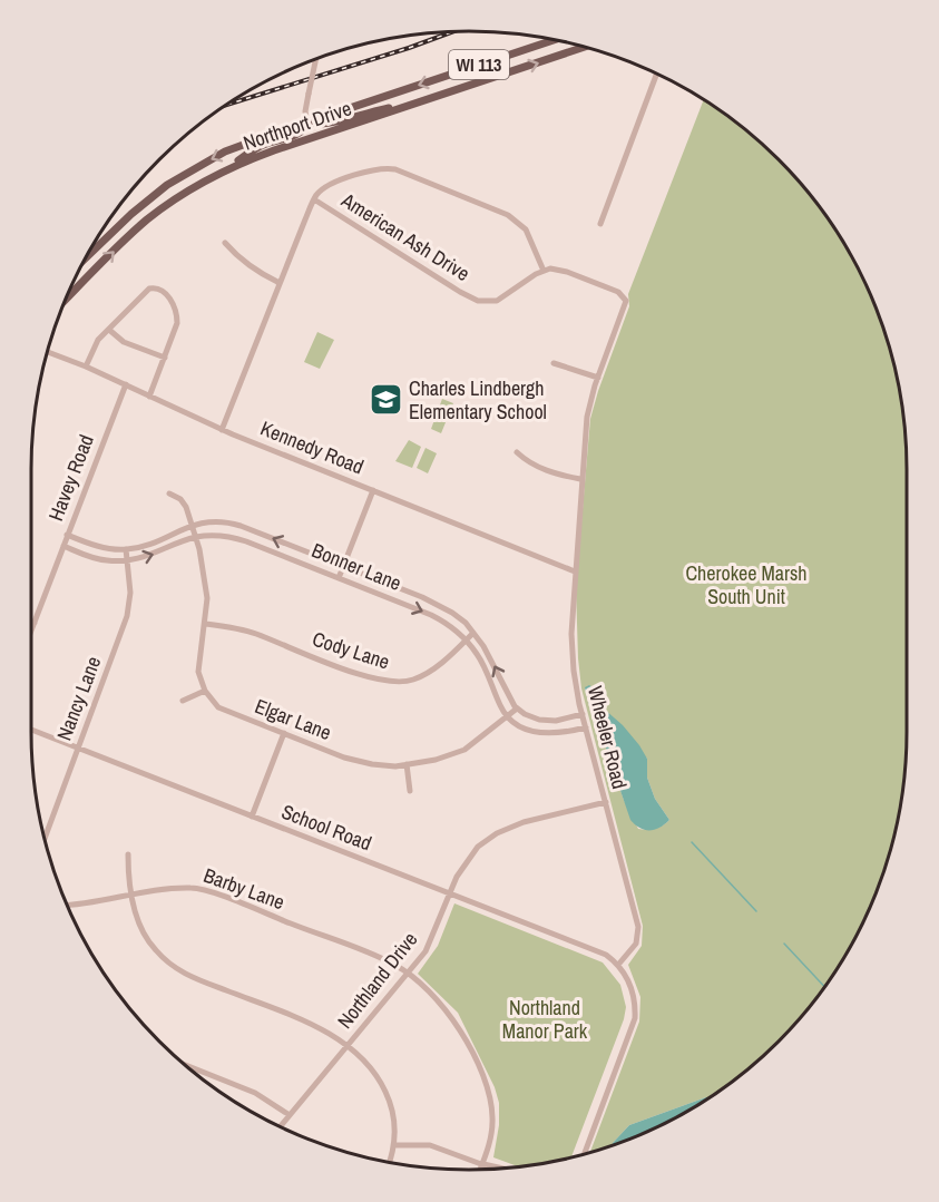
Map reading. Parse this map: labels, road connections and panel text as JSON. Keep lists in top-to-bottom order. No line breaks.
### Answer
{"streets":{"main road":["WI 113","Northport Drive"],"street":["American Ash Drive","Kennedy Road","Havey Road","Bonner Lane","Cody Lane","Nancy Lane","Elgar Lane","Wheeler Road","School Road","Barby Lane","Northland Drive"]},"crossings":[["American Ash Drive","Wheeler Road"],["Kennedy Road","Havey Road"],["Kennedy Road","Wheeler Road"],["Havey Road","Bonner Lane"],["Bonner Lane","Cody Lane"],["Bonner Lane","Nancy Lane"],["Bonner Lane","Elgar Lane"],["Nancy Lane","School Road"],["Wheeler Road","School Road"],["Wheeler Road","Northland Drive"],["School Road","Northland Drive"],["Barby Lane","Northland Drive"]],"parks":["Cherokee Marsh South Unit","Northland Manor Park"],"places":{"school or university":["Charles Lindbergh Elementary School"]}}
